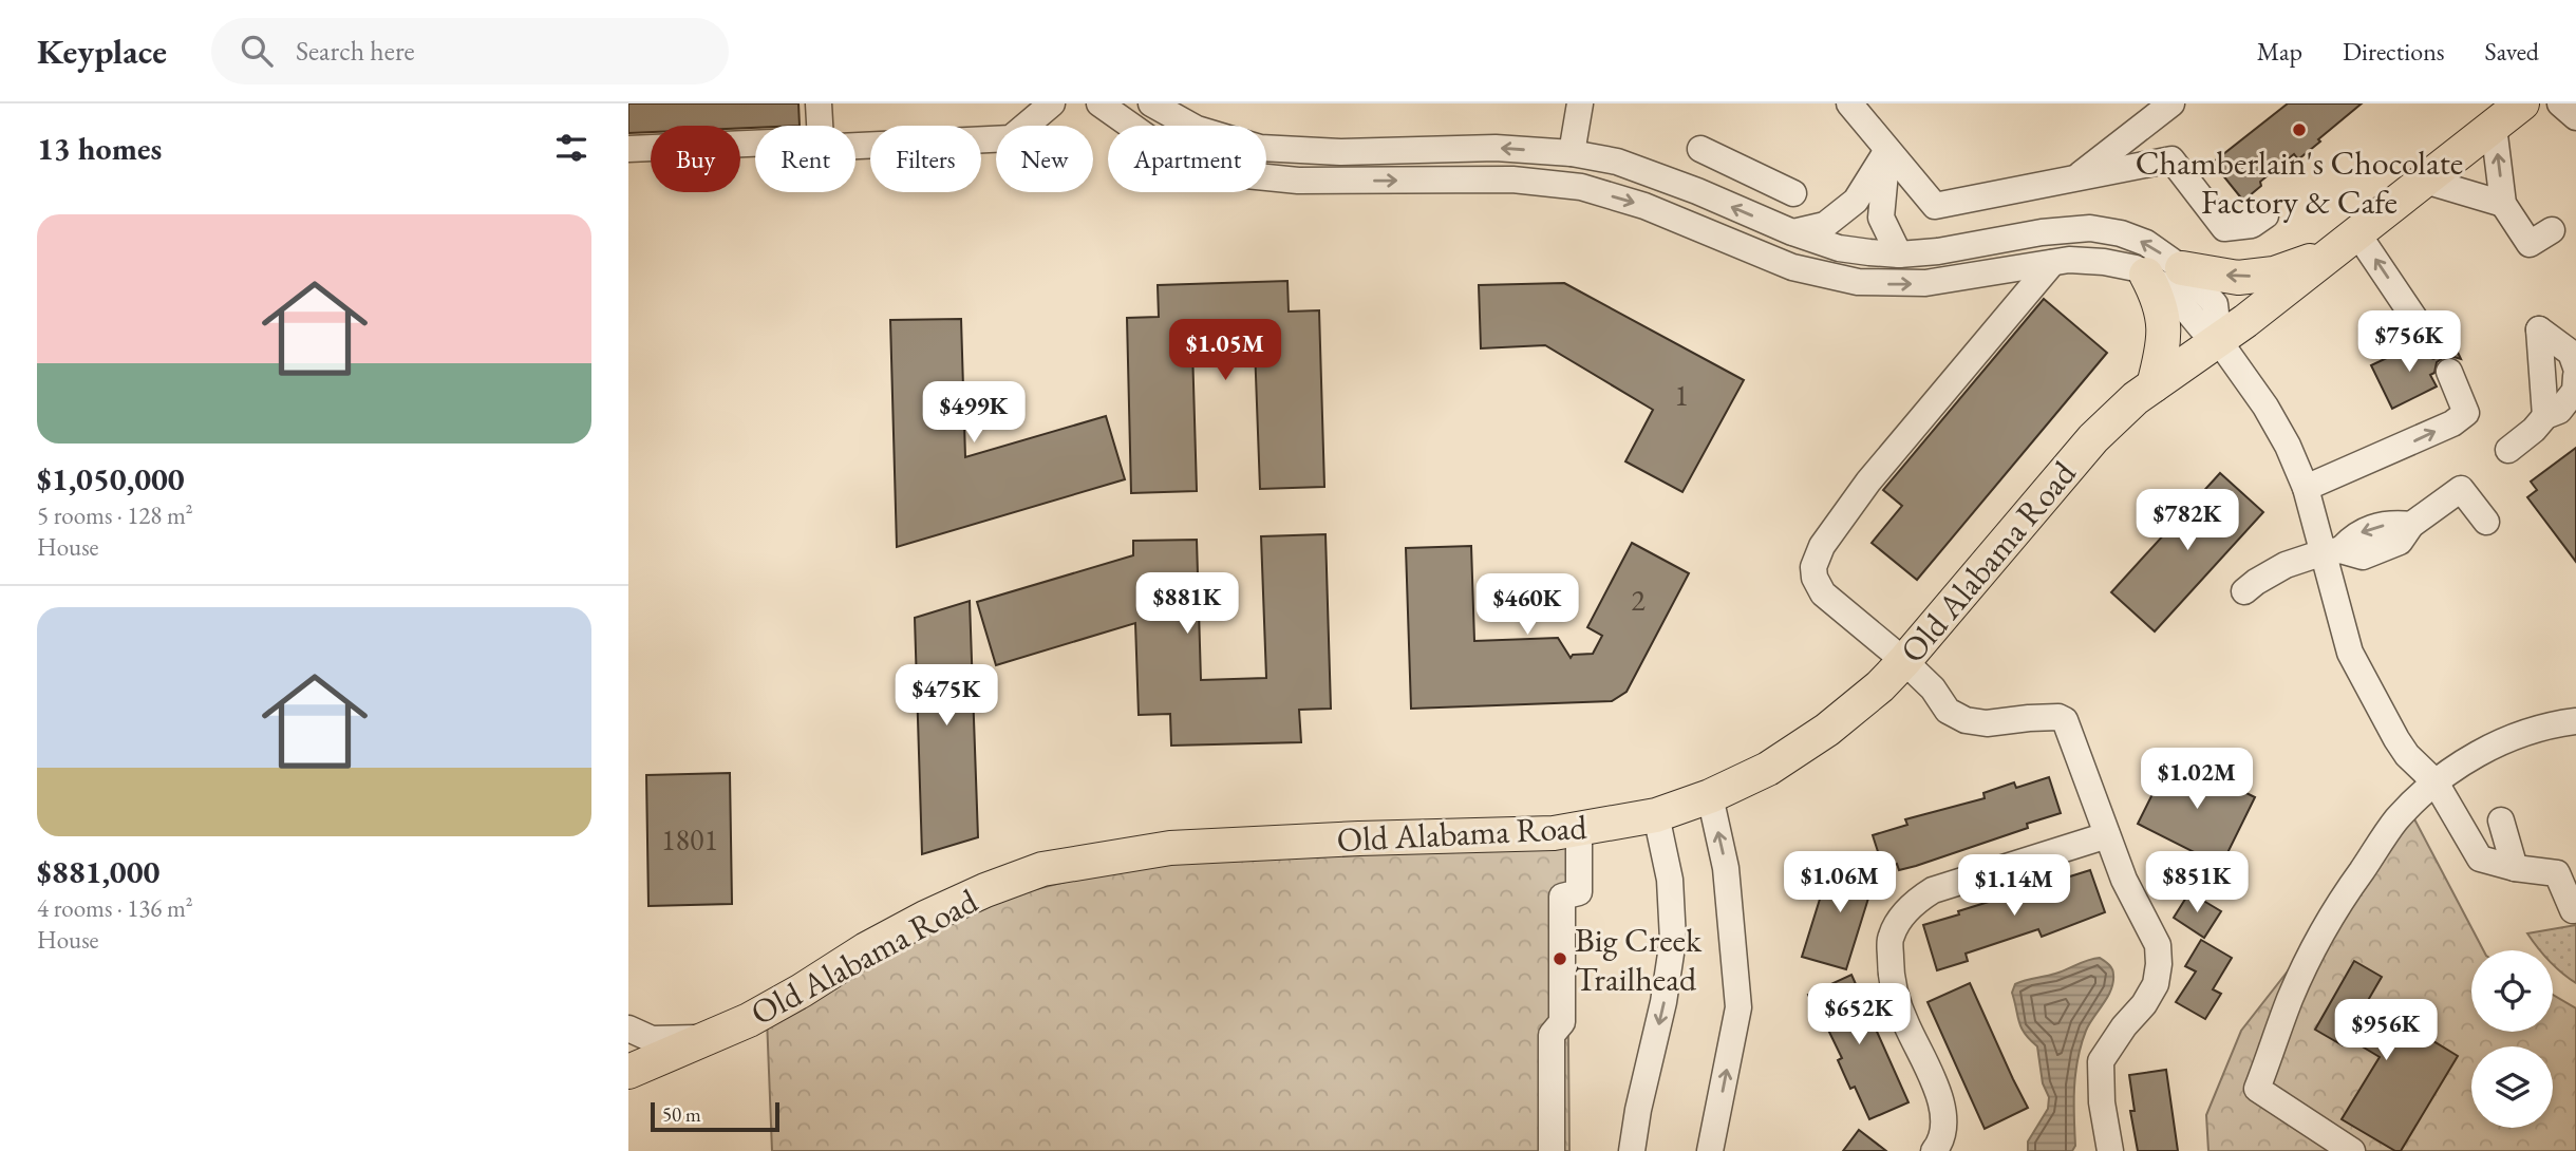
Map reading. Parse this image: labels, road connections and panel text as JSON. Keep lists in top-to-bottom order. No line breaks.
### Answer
{"streets":{"main road":["Old Alabama Road"]},"places":["Chamberlain's Chocolate Factory & Cafe","Big Creek Trailhead"],"house_numbers":["1","2","1801"],"scale_bar":"50 m","page":{"header":"Keyplace","search":"Search here","nav":["Map","Directions","Saved"],"heading":"13 homes","chip":["Buy","Rent","Filters","New","Apartment"],"list":[{"name":"$1,050,000","note":"5 rooms · 128 m² · House"},{"name":"$881,000","note":"4 rooms · 136 m² · House"}],"price":["$756K","$1.05M","$499K","$782K","$881K","$460K","$475K","$1.02M","$1.06M","$851K","$1.14M","$652K","$956K"],"scale":"50 m"}}
